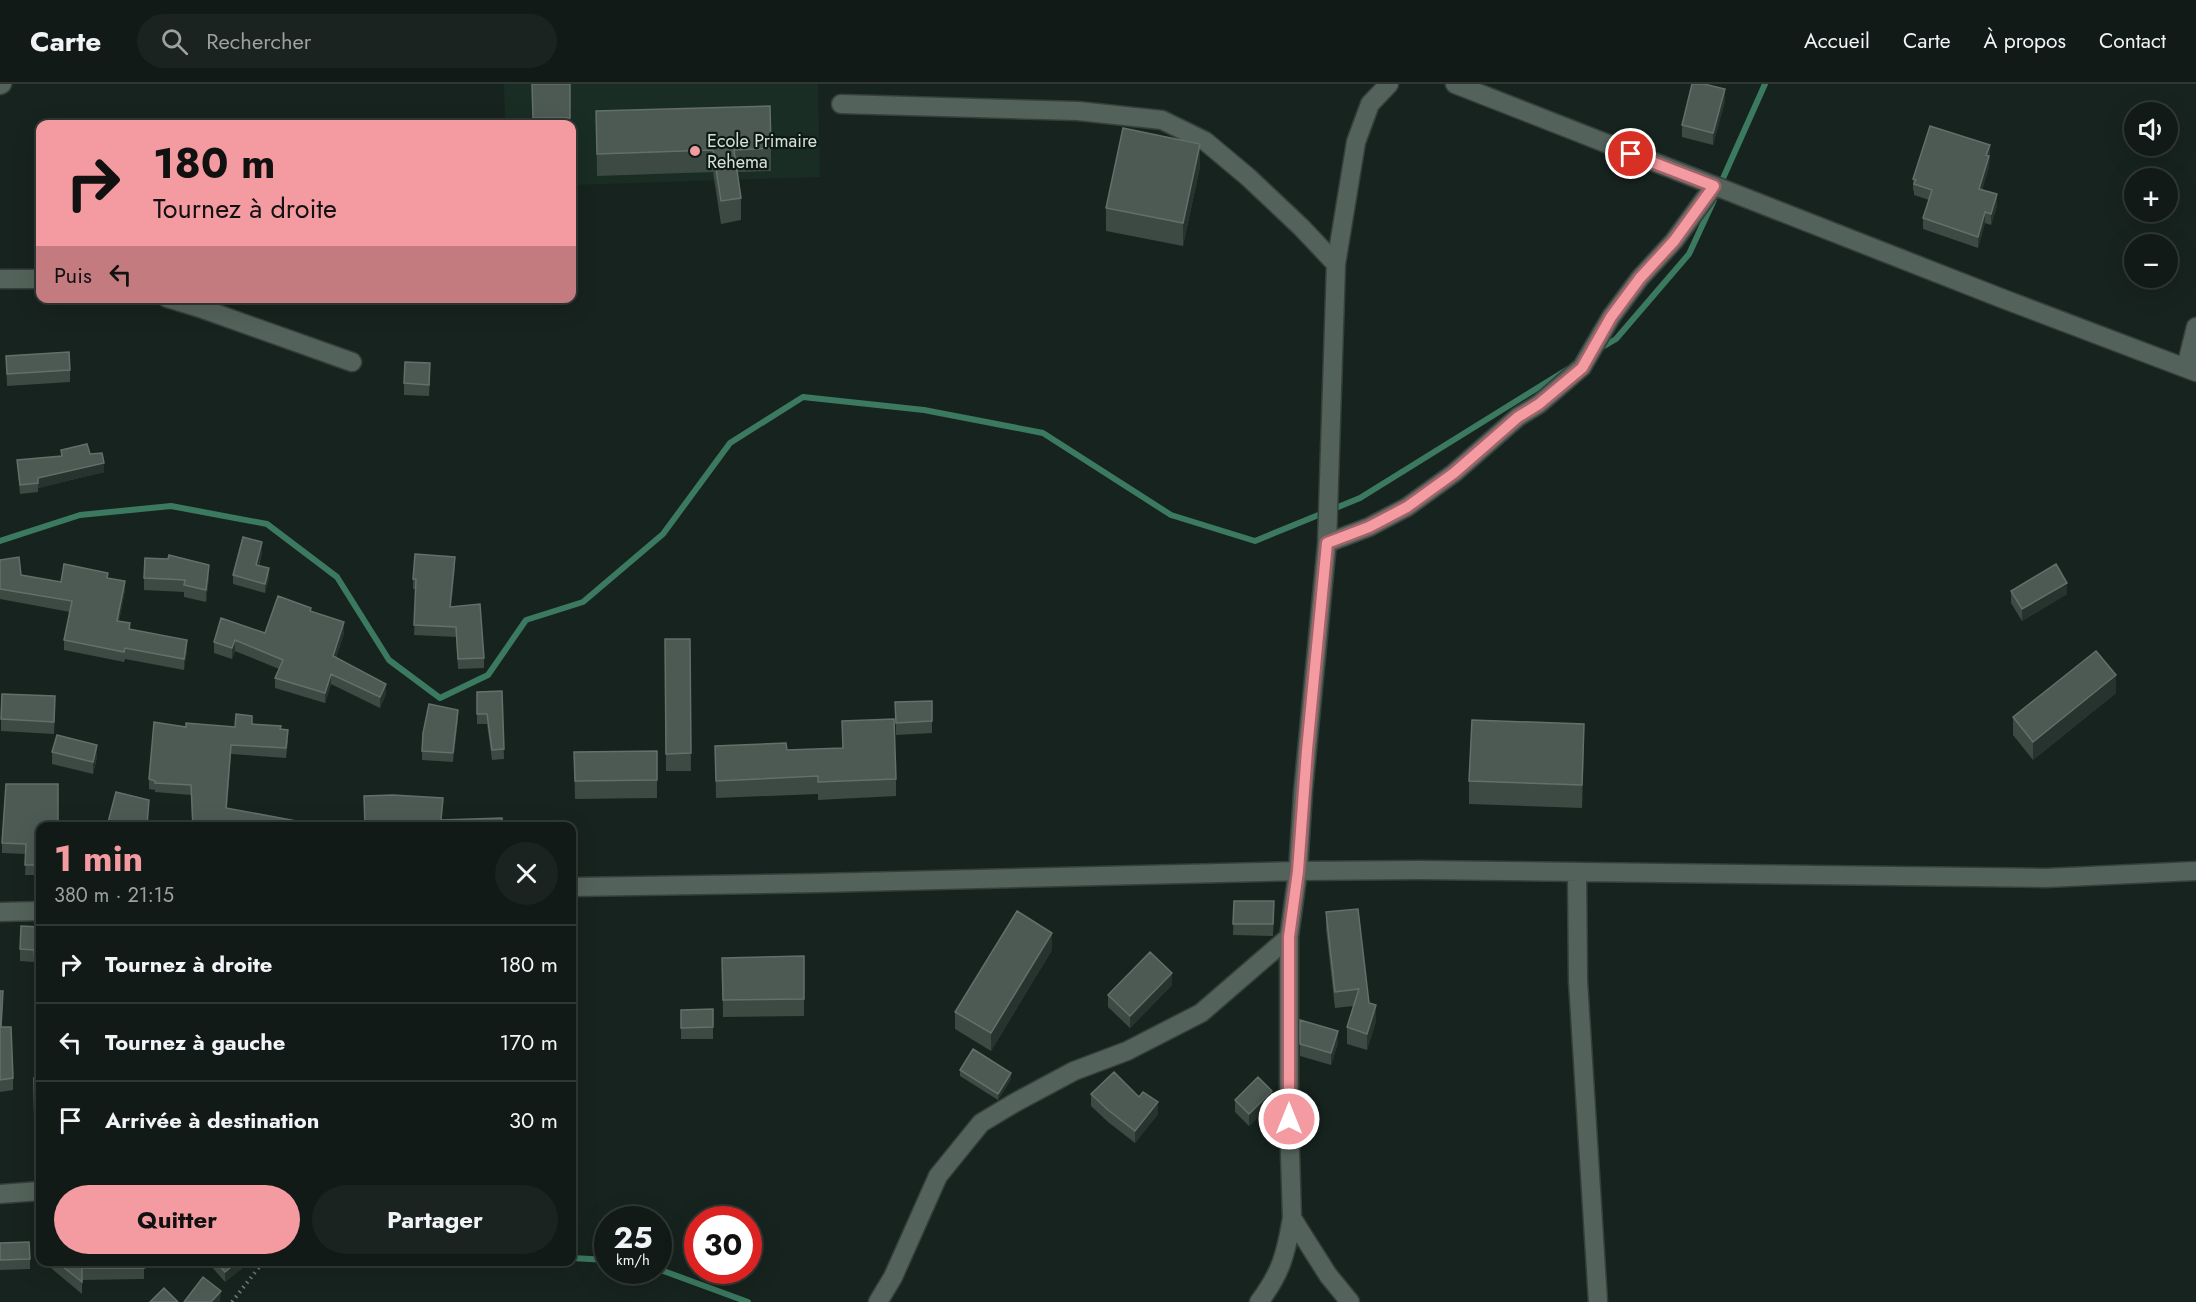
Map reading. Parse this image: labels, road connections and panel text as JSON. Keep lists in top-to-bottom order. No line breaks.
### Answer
{"places":["Ecole Primaire Rehema"],"page":{"header":"Carte","search":"Rechercher","nav":["Accueil","Carte","À propos","Contact"],"map_buttons":["+","−"],"turn":["180 m","Tournez à droite"],"then":"Puis","heading":["1 min","380 m · 21:15"],"list":[{"name":"Tournez à droite","value":"180 m"},{"name":"Tournez à gauche","value":"170 m"},{"name":"Arrivée à destination","value":"30 m"}],"buttons":["Quitter","Partager"],"speed":"25 km/h","limit":"30"}}
